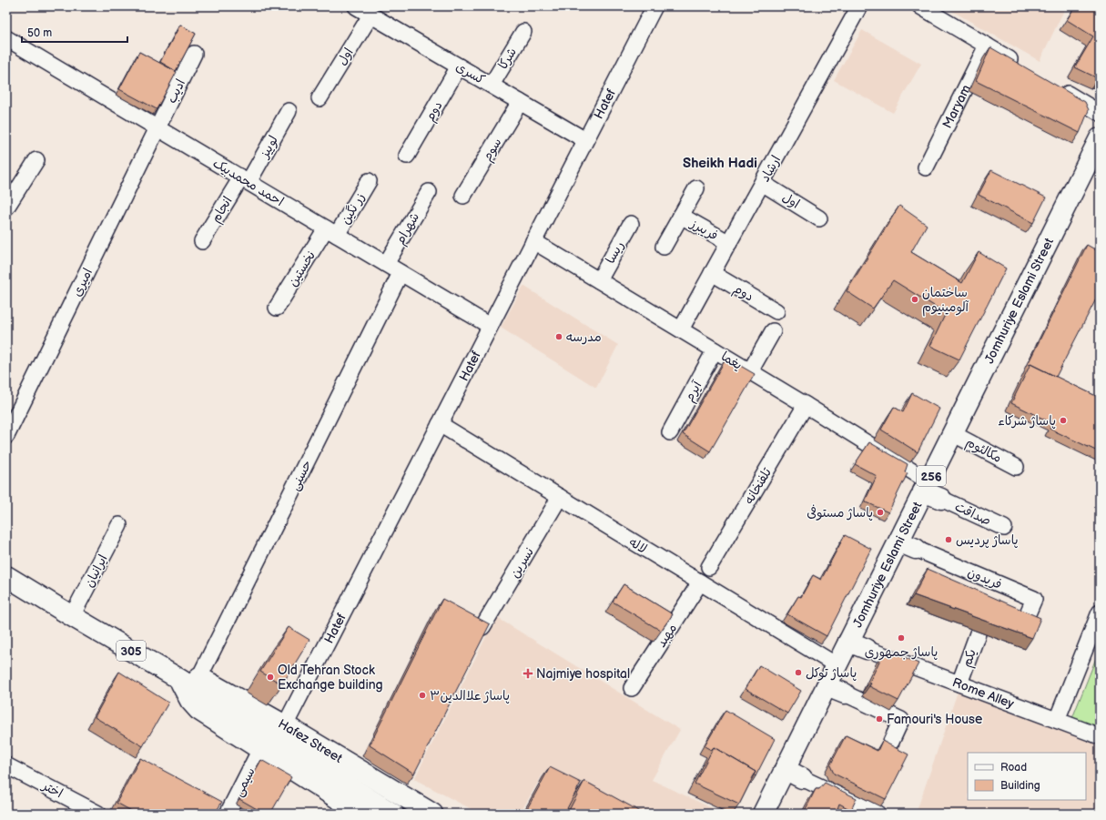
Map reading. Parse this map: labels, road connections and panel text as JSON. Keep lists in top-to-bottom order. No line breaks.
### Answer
{"streets":{"main road":["Jomhuriye Eslami Street","256","305","Hafez Street"],"street":["اول","شرکا","کسری","ادیب","Hatef","Maryam","دوم","لوییز","سوم","ارشاد","احمد محمدبیک","زر نگین","انجام","شهرام","فریبرز","ریسا","نخستین","امیری","یغما","آیرم","مکالئوم","حسنی","تلفنخانه","صداقت","لاله","نسرین","ایرانیان","فریدون","مهبد","یکم","Rome Alley","سیمی","اختر"]},"crossings":[["اول","کسری"],["اول","ارشاد"],["شرکا","کسری"],["کسری","Hatef"],["کسری","دوم"],["کسری","سوم"],["ادیب","احمد محمدبیک"],["ادیب","امیری"],["Hatef","احمد محمدبیک"],["Hatef","یغما"],["Hatef","لاله"],["Hatef","Hafez Street"],["دوم","ارشاد"],["لوییز","احمد محمدبیک"],["لوییز","انجام"],["ارشاد","فریبرز"],["ارشاد","یغما"],["احمد محمدبیک","زر نگین"],["احمد محمدبیک","انجام"],["احمد محمدبیک","شهرام"],["احمد محمدبیک","نخستین"],["احمد محمدبیک","امیری"],["احمد محمدبیک","حسنی"],["زر نگین","نخستین"],["ریسا","یغما"],["Jomhuriye Eslami Street","یغما"],["Jomhuriye Eslami Street","مکالئوم"],["Jomhuriye Eslami Street","صداقت"],["Jomhuriye Eslami Street","لاله"],["Jomhuriye Eslami Street","فریدون"],["یغما","آیرم"],["یغما","تلفنخانه"],["یغما","صداقت"],["حسنی","Hafez Street"],["لاله","نسرین"],["لاله","مهبد"],["ایرانیان","Hafez Street"],["یکم","Rome Alley"]],"districts":["Sheikh Hadi"],"places":{"other":["ساختمان آلومینیوم","مدرسه","پاساژ شرکاء","پاساژ مستوفی","پاساژ پردیس","پاساژ جمهوری","پاساژ توکل","Old Tehran Stock Exchange building","پاساژ علاالدین۳","Famouri's House"],"health":["Najmiye hospital"]},"legend":["Road","Building"],"scale_bar":"50 m"}
